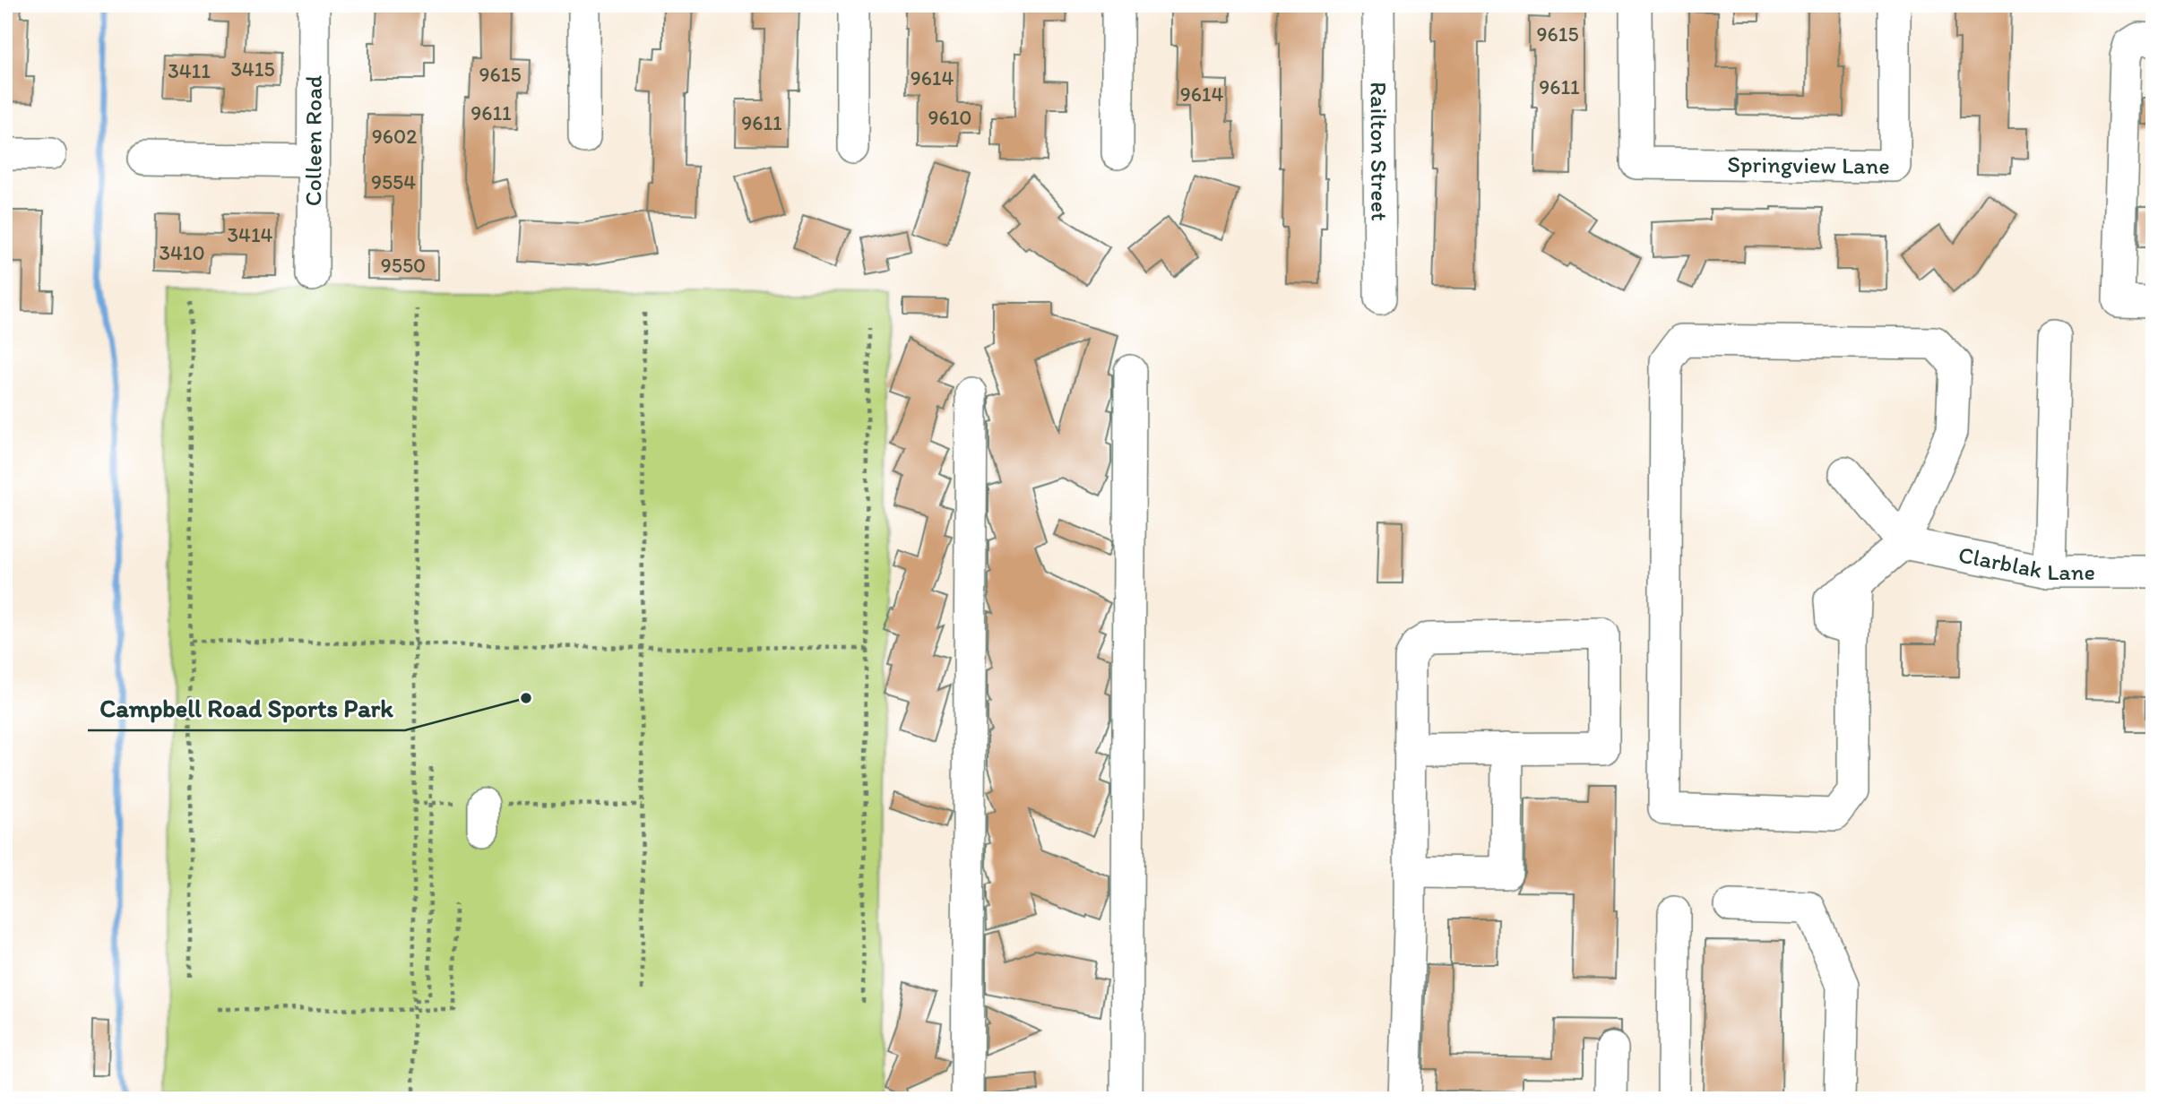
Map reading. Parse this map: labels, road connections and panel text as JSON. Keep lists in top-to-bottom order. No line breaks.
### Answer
{"streets":{"street":["Colleen Road","Railton Street","Springview Lane","Clarblak Lane"]},"places":["Campbell Road Sports Park"],"house_numbers":["9615","3415","3411","9615","9614","9611","9614","9611","9610","9611","9602","9554","3414","3410","9550"]}
